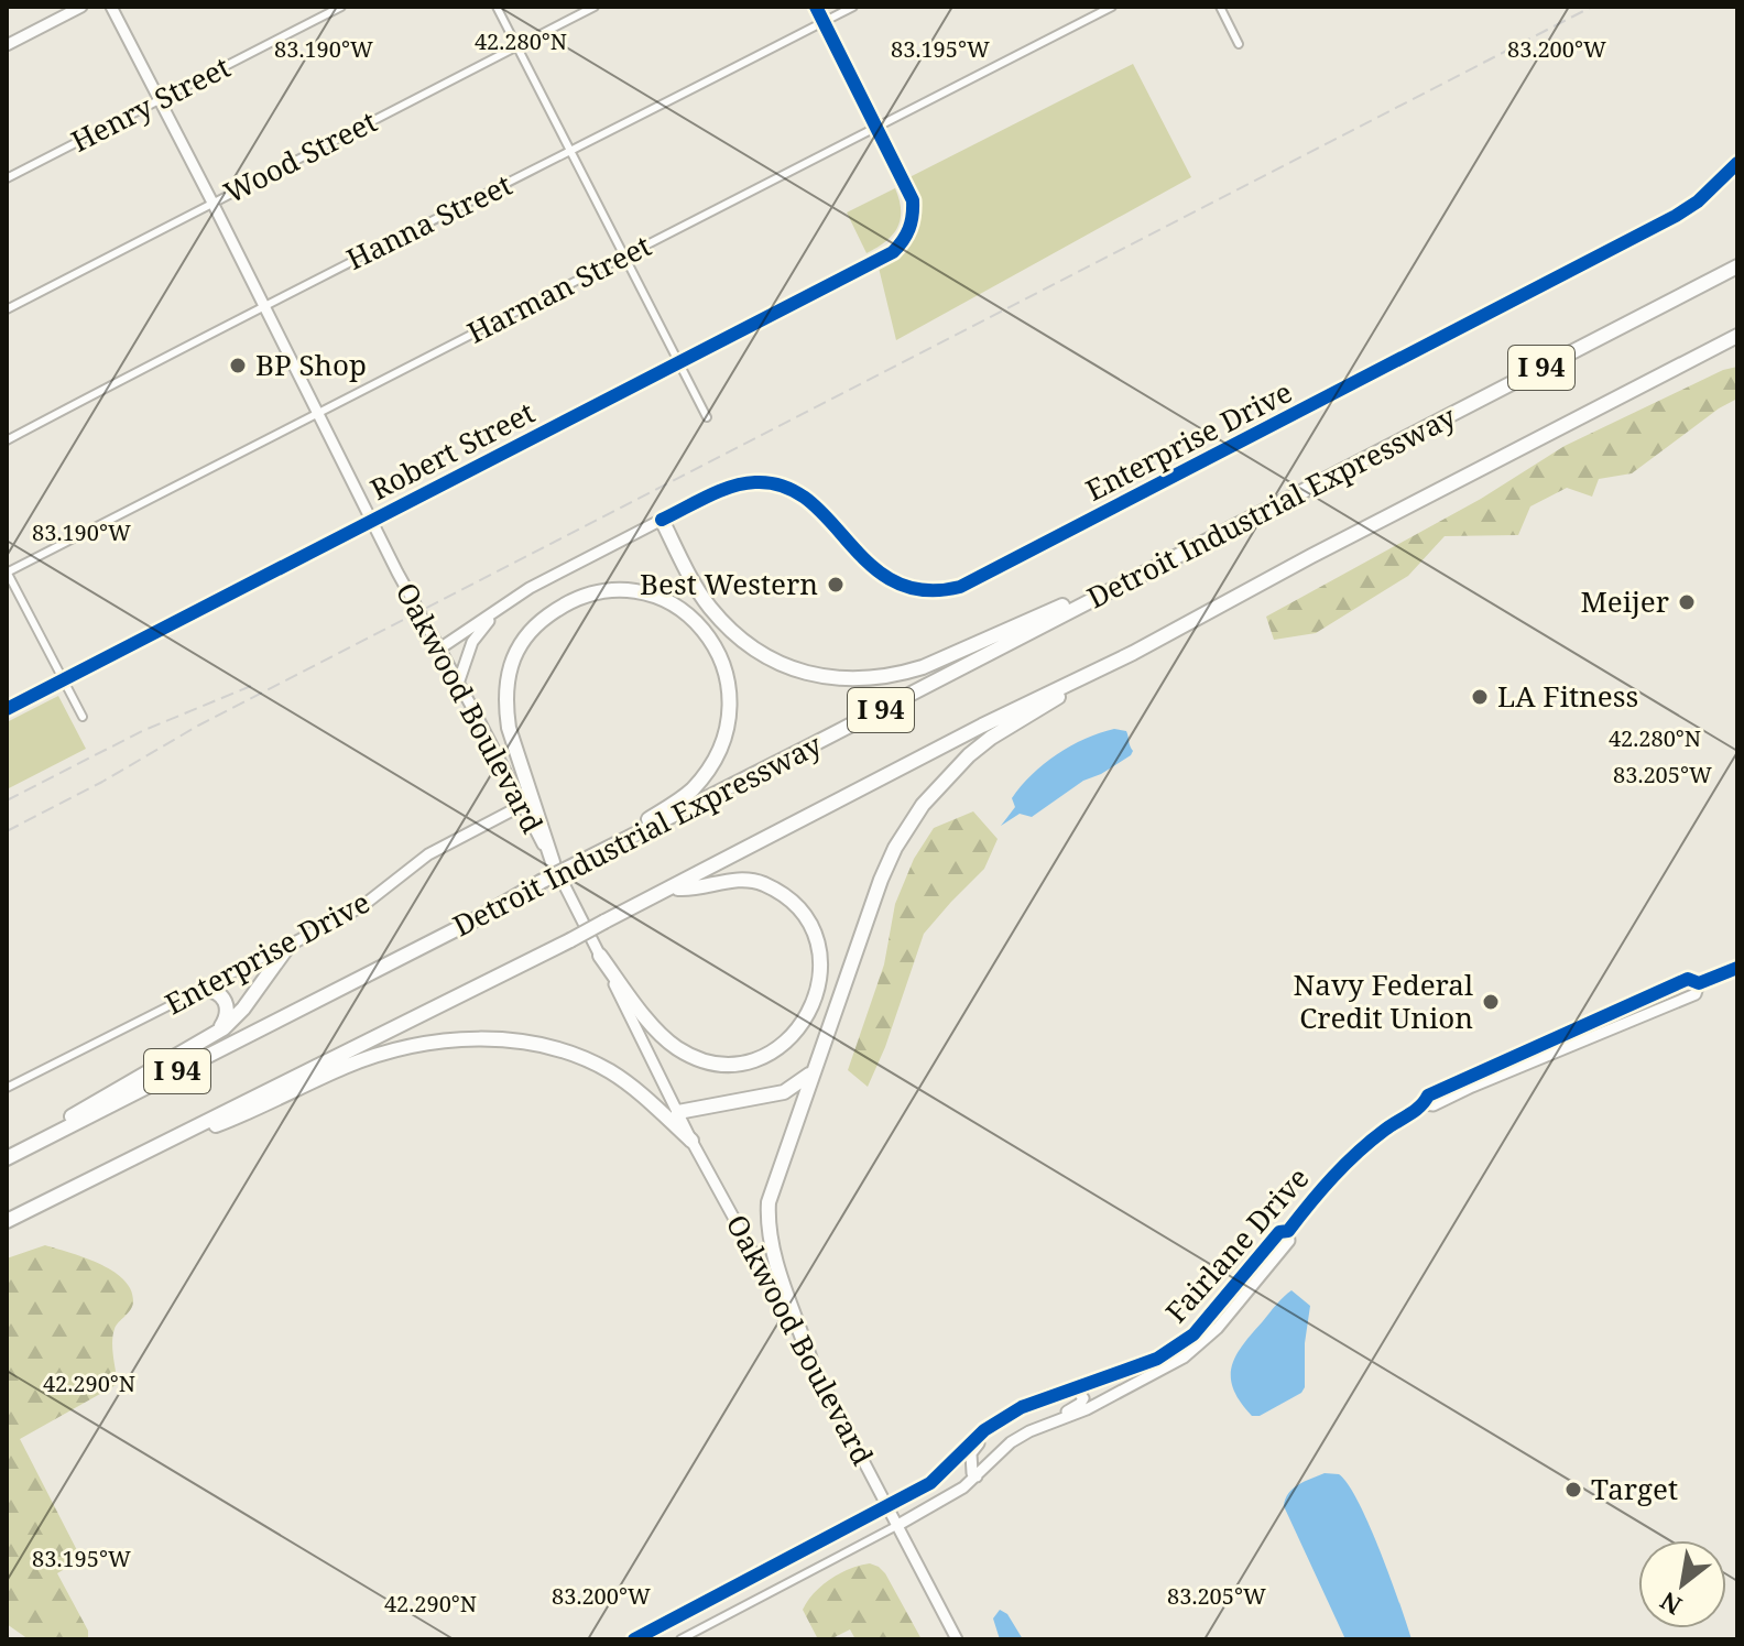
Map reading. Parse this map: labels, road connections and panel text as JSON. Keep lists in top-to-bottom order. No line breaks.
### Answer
{"streets":{"highway":["I 94","Detroit Industrial Expressway"],"main road":["Enterprise Drive","Oakwood Boulevard","Fairlane Drive"],"street":["Henry Street","Wood Street","Hanna Street","Harman Street","Robert Street"]},"crossings":[["Henry Street","Oakwood Boulevard"],["Wood Street","Oakwood Boulevard"],["Hanna Street","Oakwood Boulevard"],["Harman Street","Robert Street"],["Harman Street","Oakwood Boulevard"],["Enterprise Drive","Oakwood Boulevard"],["Robert Street","Oakwood Boulevard"],["Oakwood Boulevard","Fairlane Drive"]],"places":["BP Shop","Best Western","Meijer","LA Fitness","Navy Federal Credit Union","Target"],"north":"bottom left","coordinates":["42.280°N","83.190°W","83.195°W","83.200°W","83.205°W","42.290°N"]}
